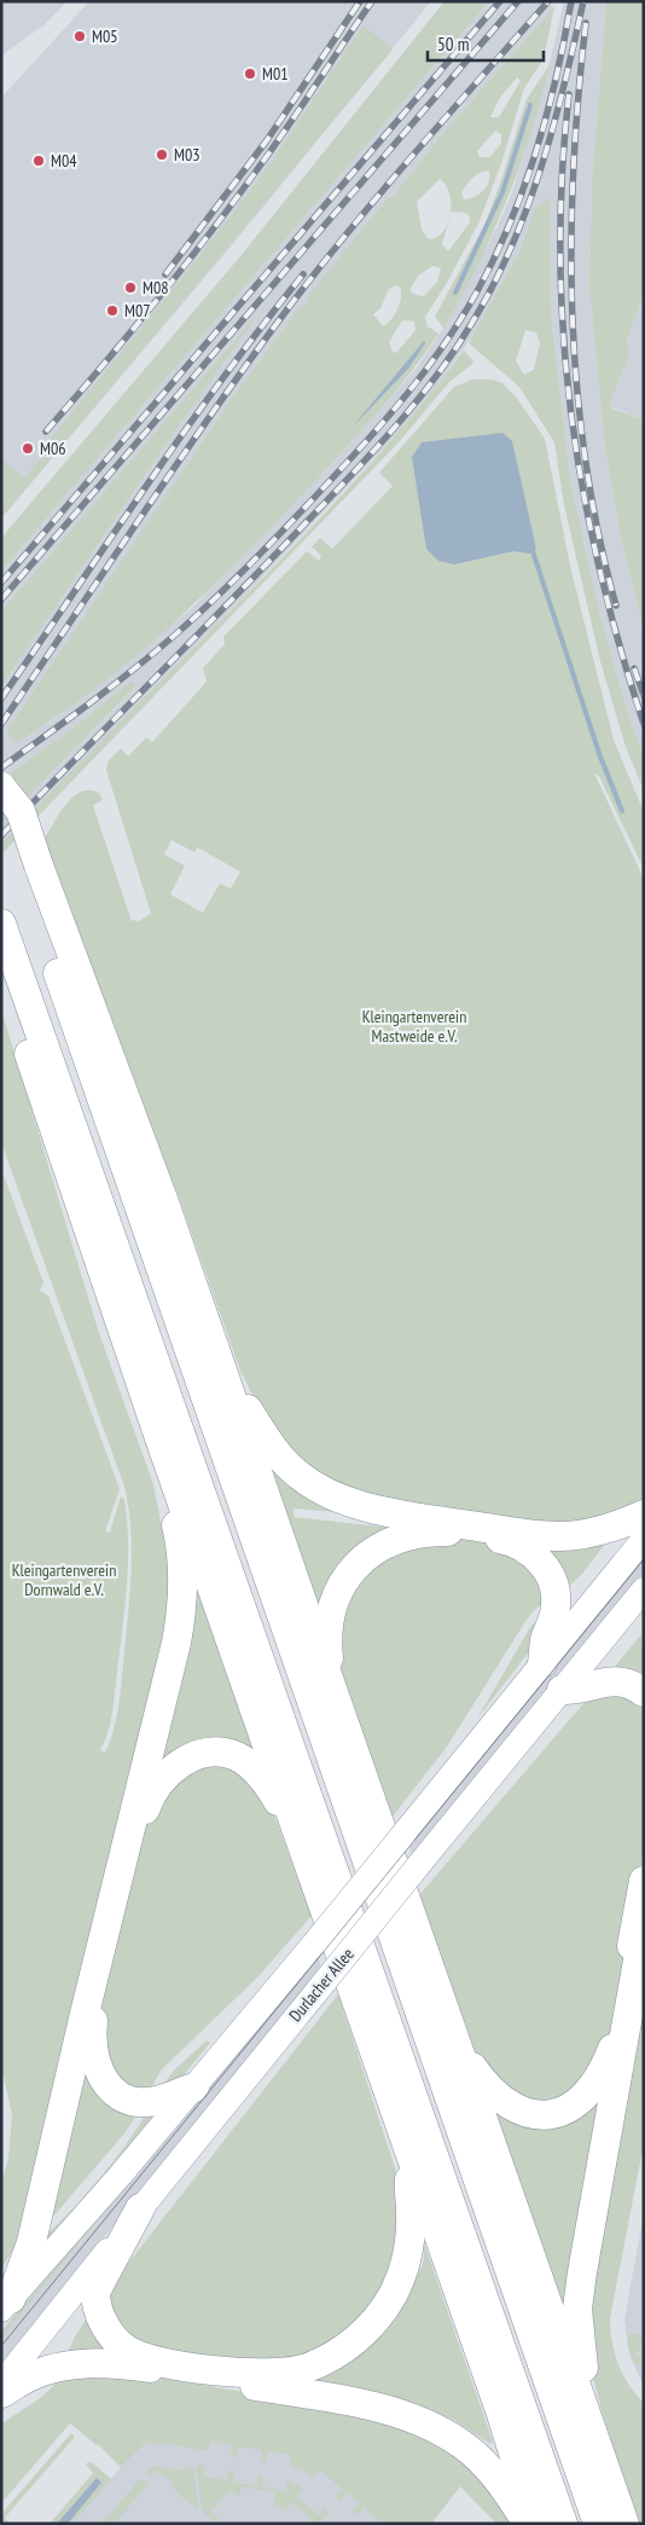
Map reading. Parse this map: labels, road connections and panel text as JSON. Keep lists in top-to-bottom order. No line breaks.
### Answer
{"streets":{"main road":["Durlacher Allee"]},"parks":["Kleingartenverein Mastweide e.V.","Kleingartenverein Dornwald e.V."],"places":["M05","M01","M03","M04","M08","M07","M06"],"scale_bar":"50 m"}
